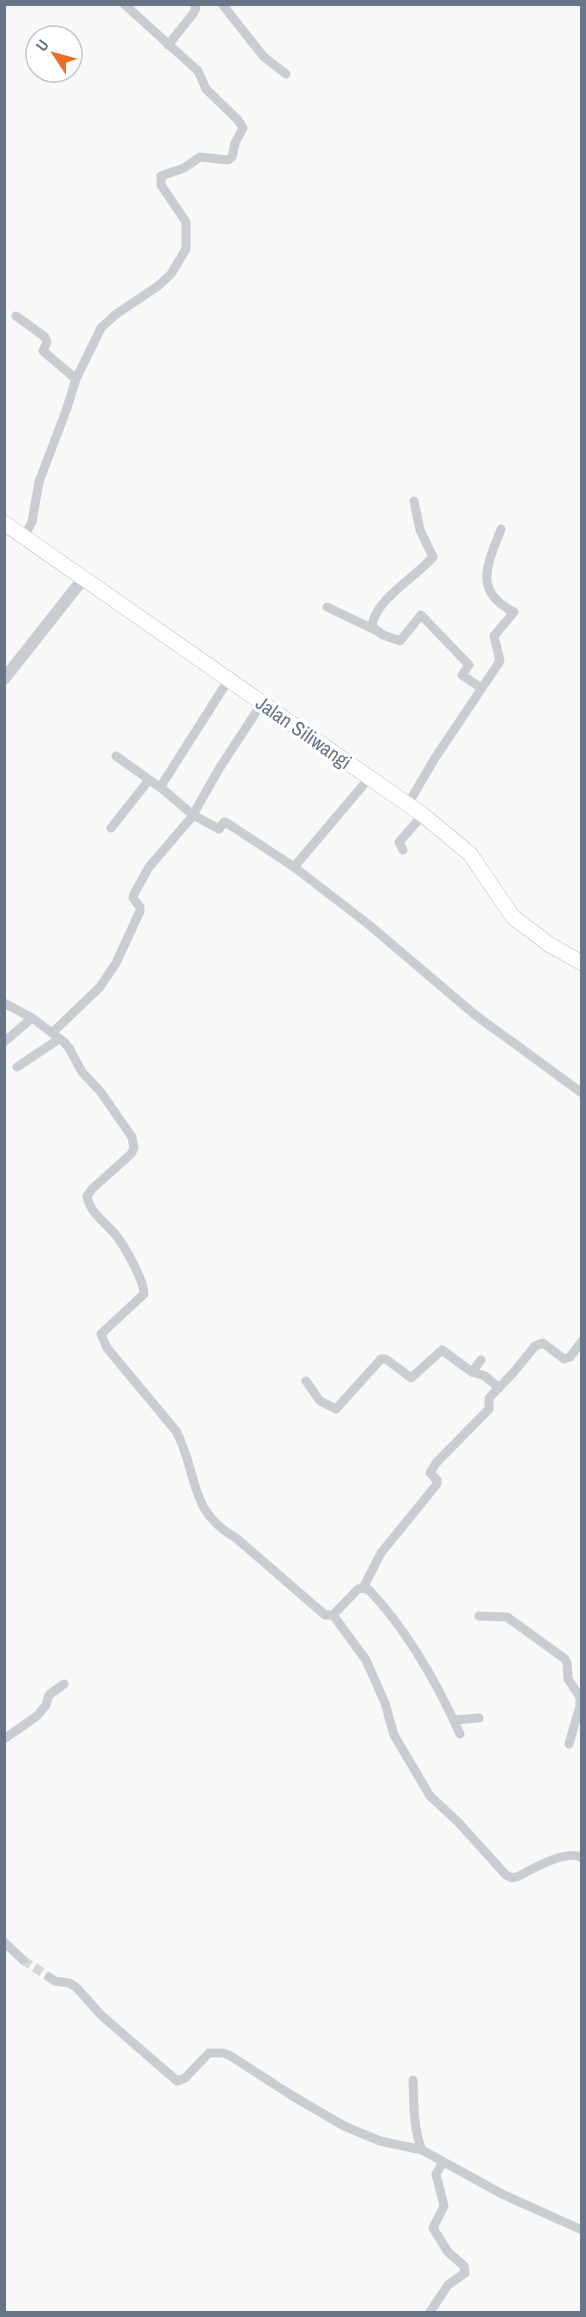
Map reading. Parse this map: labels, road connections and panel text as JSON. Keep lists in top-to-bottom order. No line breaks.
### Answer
{"streets":{"main road":["Jalan Siliwangi"]},"north":"top left"}
